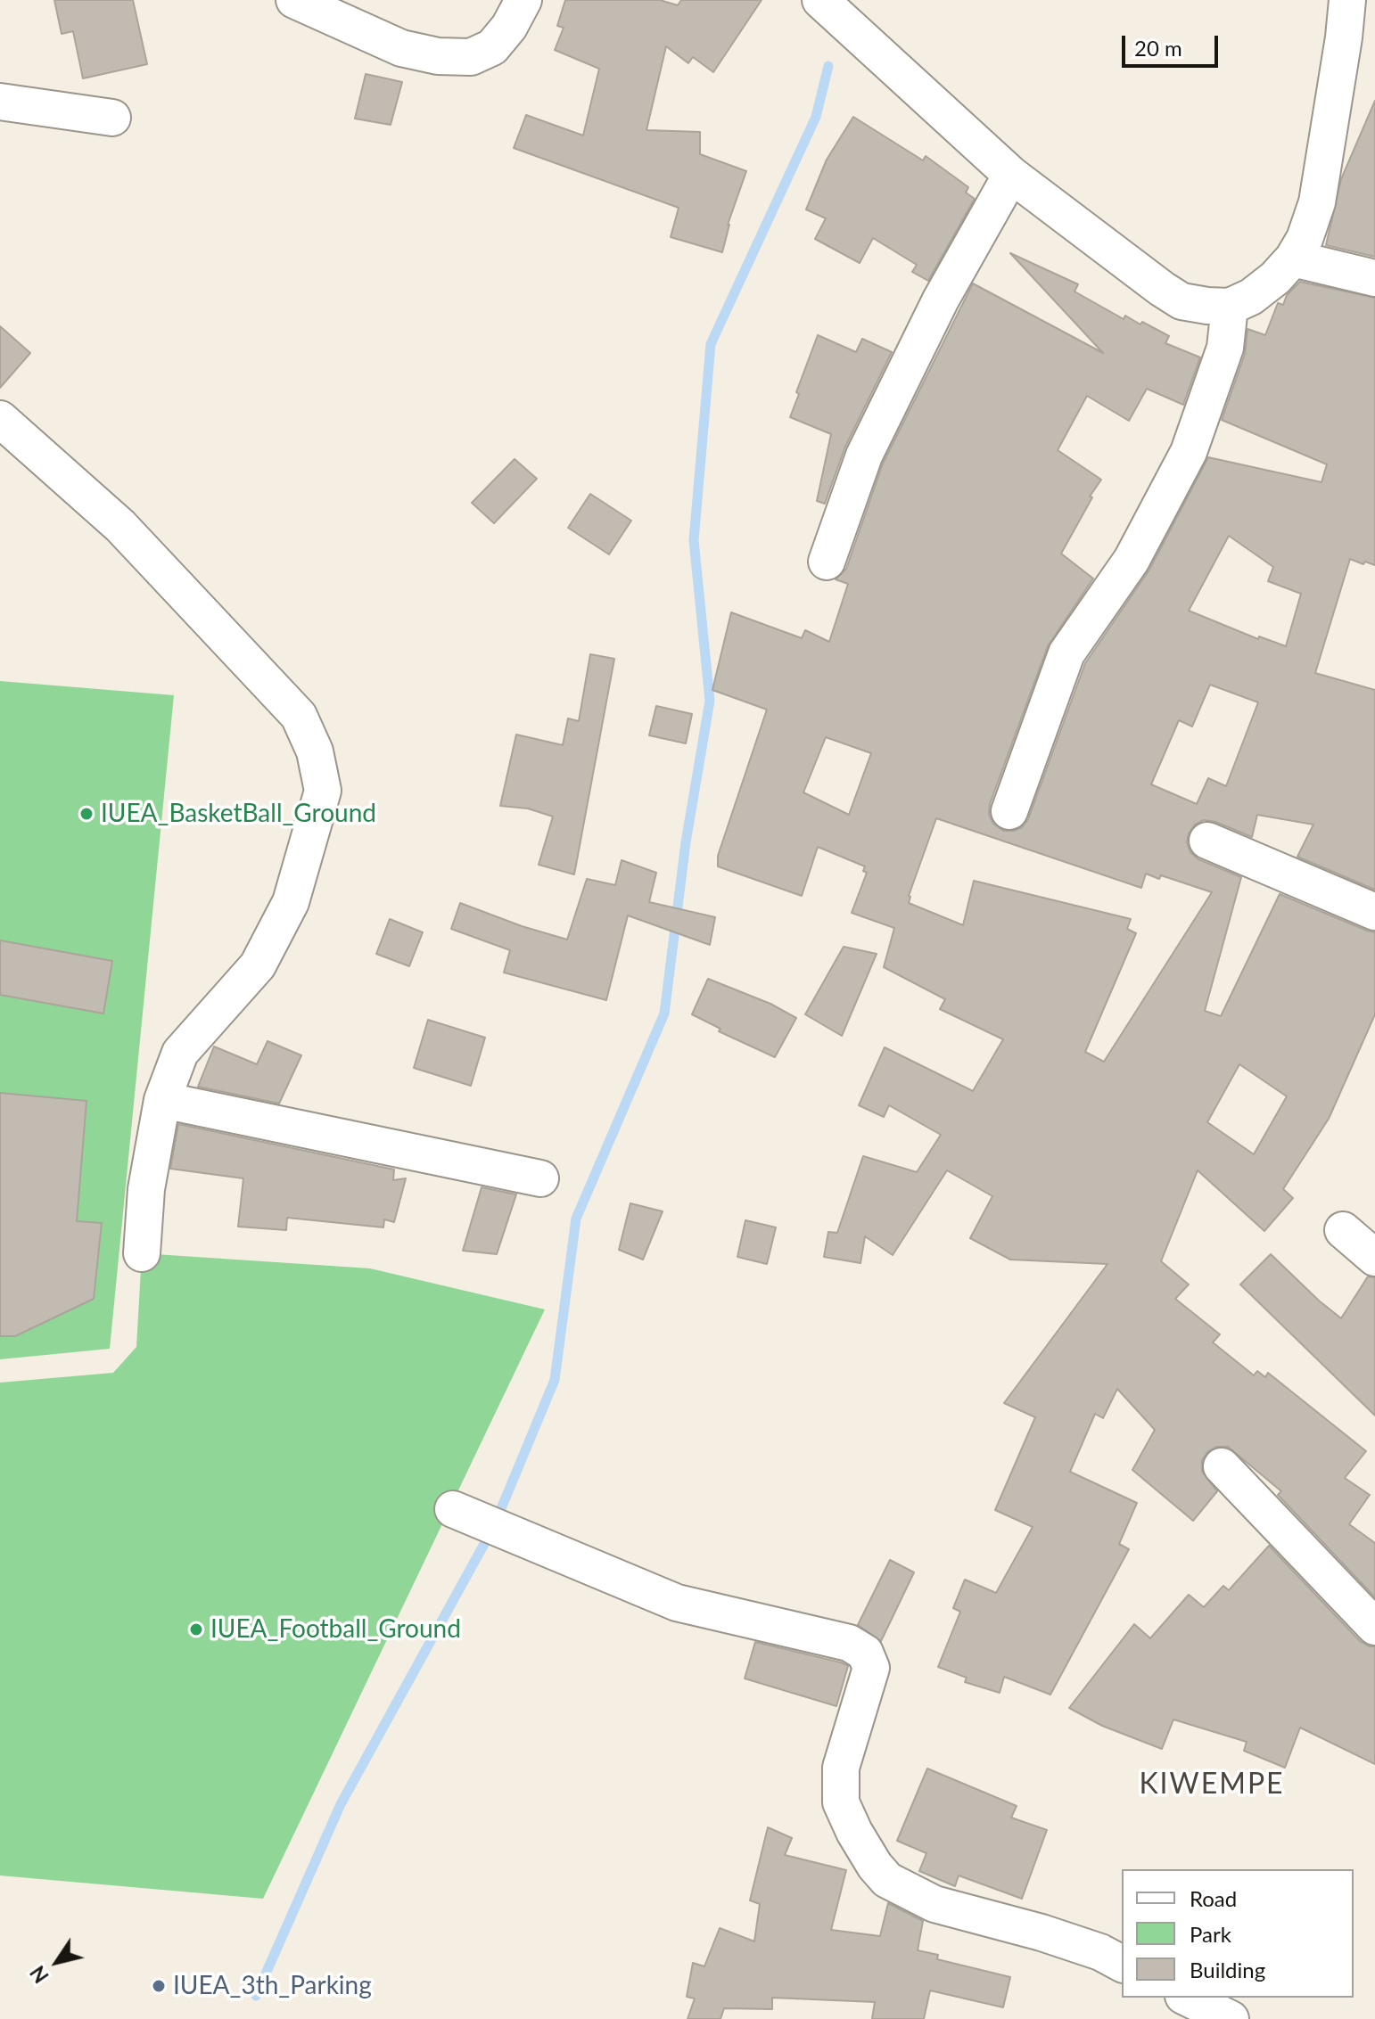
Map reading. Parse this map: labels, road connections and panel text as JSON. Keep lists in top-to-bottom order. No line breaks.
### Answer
{"districts":["KIWEMPE"],"places":["IUEA_BasketBall_Ground","IUEA_Football_Ground","IUEA_3th_Parking"],"legend":["Road","Park","Building"],"scale_bar":"20 m","north":"bottom left"}
